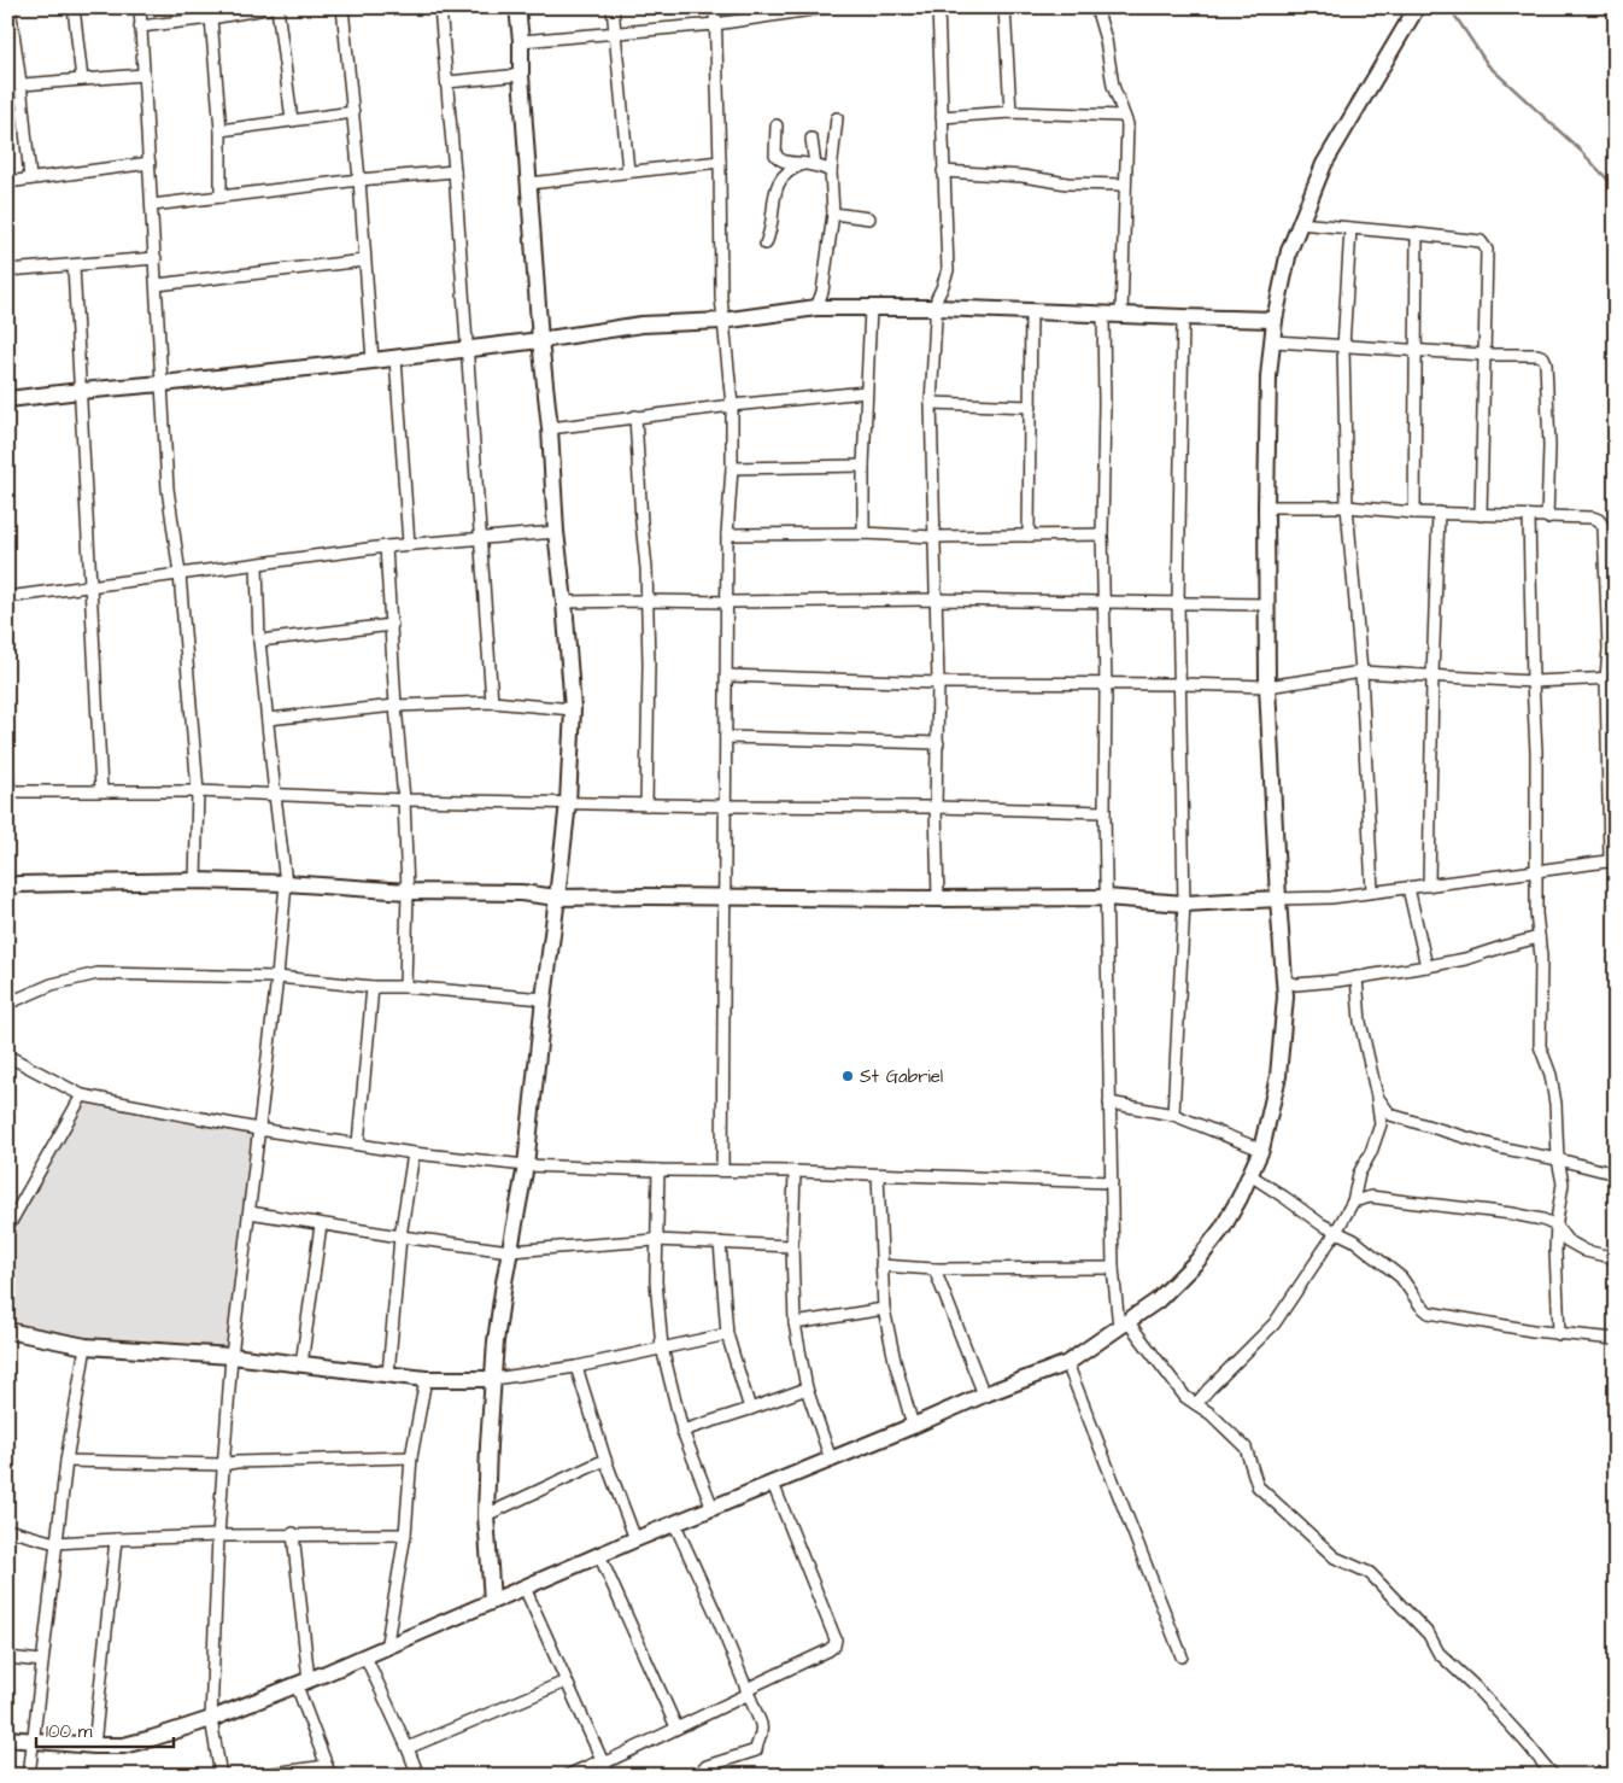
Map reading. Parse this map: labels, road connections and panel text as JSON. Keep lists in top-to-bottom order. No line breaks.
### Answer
{"places":["St Gabriel"],"scale_bar":"100 m"}
